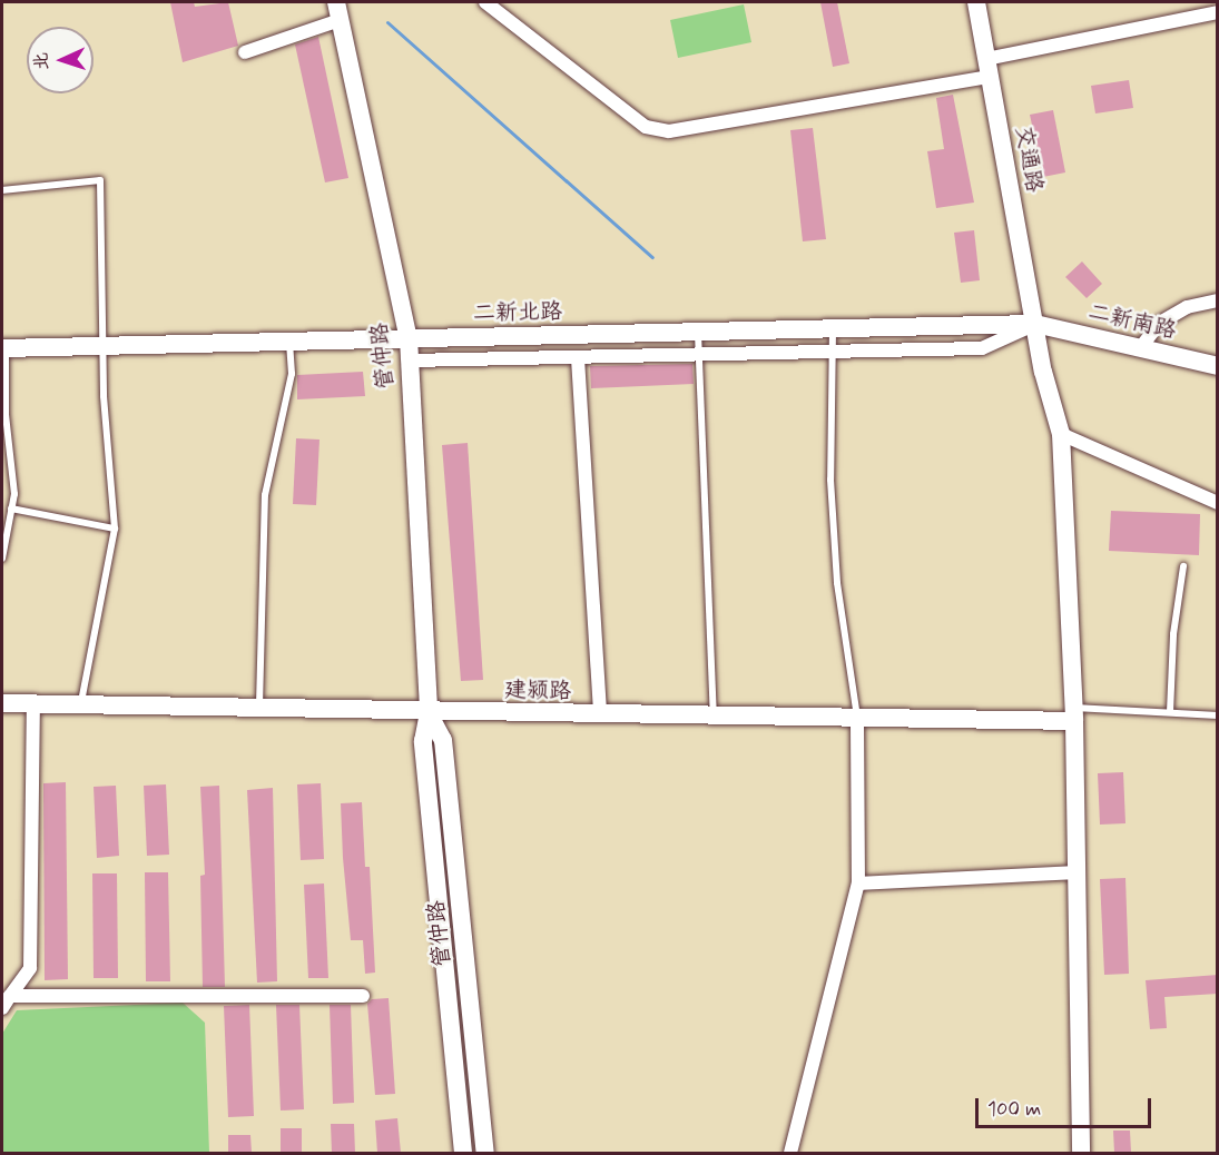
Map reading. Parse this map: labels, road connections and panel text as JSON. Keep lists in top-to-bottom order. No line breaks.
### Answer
{"streets":{"street":["交通路","二新北路","二新南路","管仲路","建颍路"]},"crossings":[["交通路","二新北路"],["交通路","二新南路"],["交通路","建颍路"],["二新北路","二新南路"],["二新北路","管仲路"],["管仲路","建颍路"]],"scale_bar":"100 m","north":"left"}
